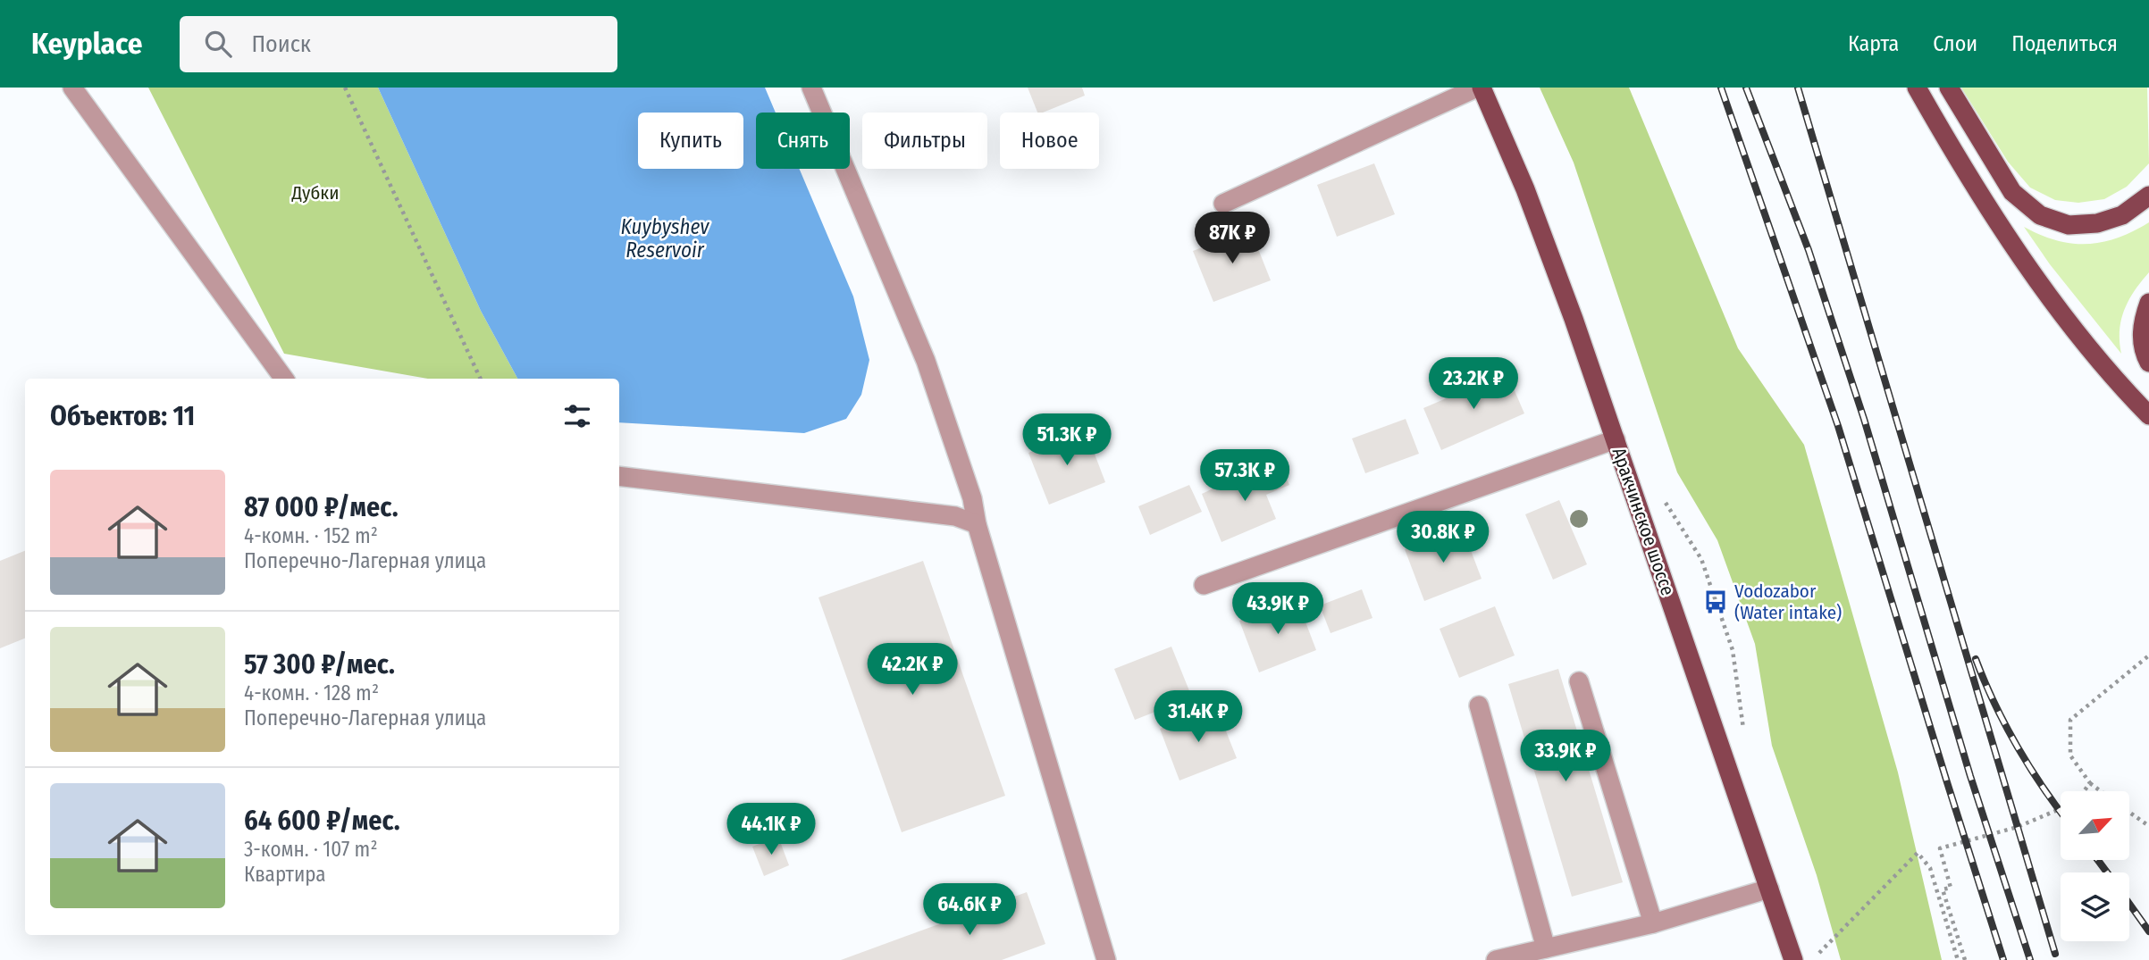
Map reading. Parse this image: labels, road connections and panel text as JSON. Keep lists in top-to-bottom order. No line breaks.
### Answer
{"streets":{"main road":["Аракчинское шоссе"]},"water":["Kuybyshev Reservoir"],"parks":["Дубки"],"places":{"bus stop":["Vodozabor (Water intake)"]},"north":"top right","page":{"header":"Keyplace","search":"Поиск","nav":["Карта","Слои","Поделиться"],"chip":["Купить","Снять","Фильтры","Новое"],"price":["87K ₽","23.2K ₽","51.3K ₽","57.3K ₽","30.8K ₽","43.9K ₽","42.2K ₽","31.4K ₽","33.9K ₽","44.1K ₽","64.6K ₽"],"heading":"Объектов: 11","list":[{"name":"87 000 ₽/мес.","note":"4-комн. · 152 m² · Поперечно-Лагерная улица"},{"name":"57 300 ₽/мес.","note":"4-комн. · 128 m² · Поперечно-Лагерная улица"},{"name":"64 600 ₽/мес.","note":"3-комн. · 107 m² · Квартира"}]}}
